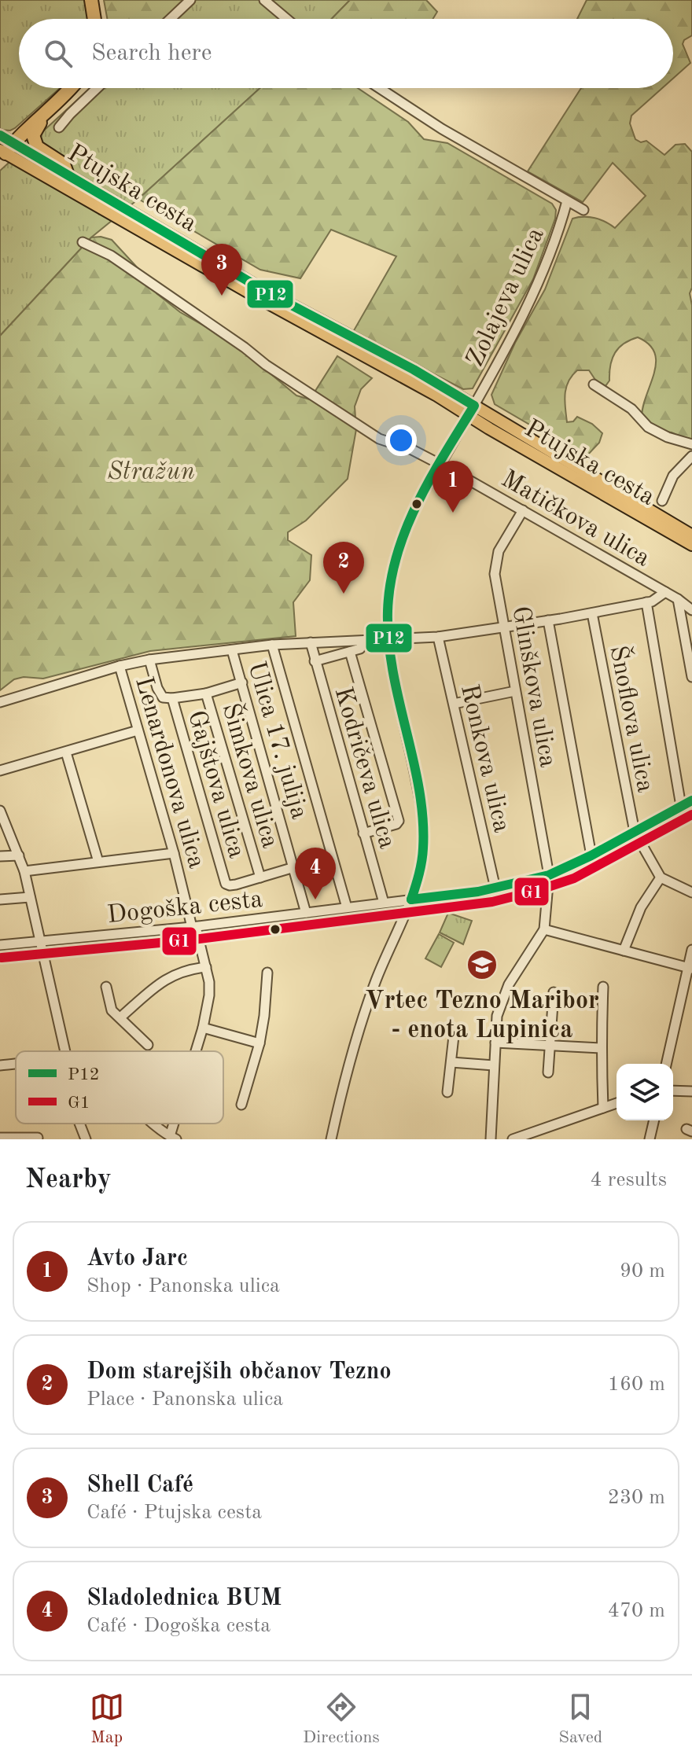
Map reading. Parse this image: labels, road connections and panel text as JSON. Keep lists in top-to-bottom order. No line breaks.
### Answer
{"streets":{"main road":["Ptujska cesta"],"street":["Zolajeva ulica","Matičkova ulica","Glinškova ulica","Šnoflova ulica","Ulica 17. julija","Ronkova ulica","Kodričeva ulica","Lenardonova ulica","Šimkova ulica","Gajštova ulica","Dogoška cesta"]},"crossings":[["Ptujska cesta","Zolajeva ulica"],["Zolajeva ulica","Matičkova ulica"],["Zolajeva ulica","Dogoška cesta"],["Matičkova ulica","Glinškova ulica"],["Glinškova ulica","Dogoška cesta"],["Šnoflova ulica","Dogoška cesta"],["Ulica 17. julija","Gajštova ulica"],["Ulica 17. julija","Dogoška cesta"],["Ronkova ulica","Dogoška cesta"],["Kodričeva ulica","Dogoška cesta"],["Lenardonova ulica","Dogoška cesta"],["Šimkova ulica","Gajštova ulica"]],"parks":["Stražun"],"places":{"school or university":["Vrtec Tezno Maribor - enota Lupinica"]},"lines":["transit line P12","transit line G1"],"legend":["P12","G1"],"page":{"search":"Search here","pins":["3","1","2","4"],"heading":["Nearby","4 results"],"list":[{"mark":"1","name":"Avto Jarc","note":"Shop · Panonska ulica","value":"90 m"},{"mark":"2","name":"Dom starejših občanov Tezno","note":"Place · Panonska ulica","value":"160 m"},{"mark":"3","name":"Shell Café","note":"Café · Ptujska cesta","value":"230 m"},{"mark":"4","name":"Sladolednica BUM","note":"Café · Dogoška cesta","value":"470 m"}],"nav":["Map","Directions","Saved"]}}
